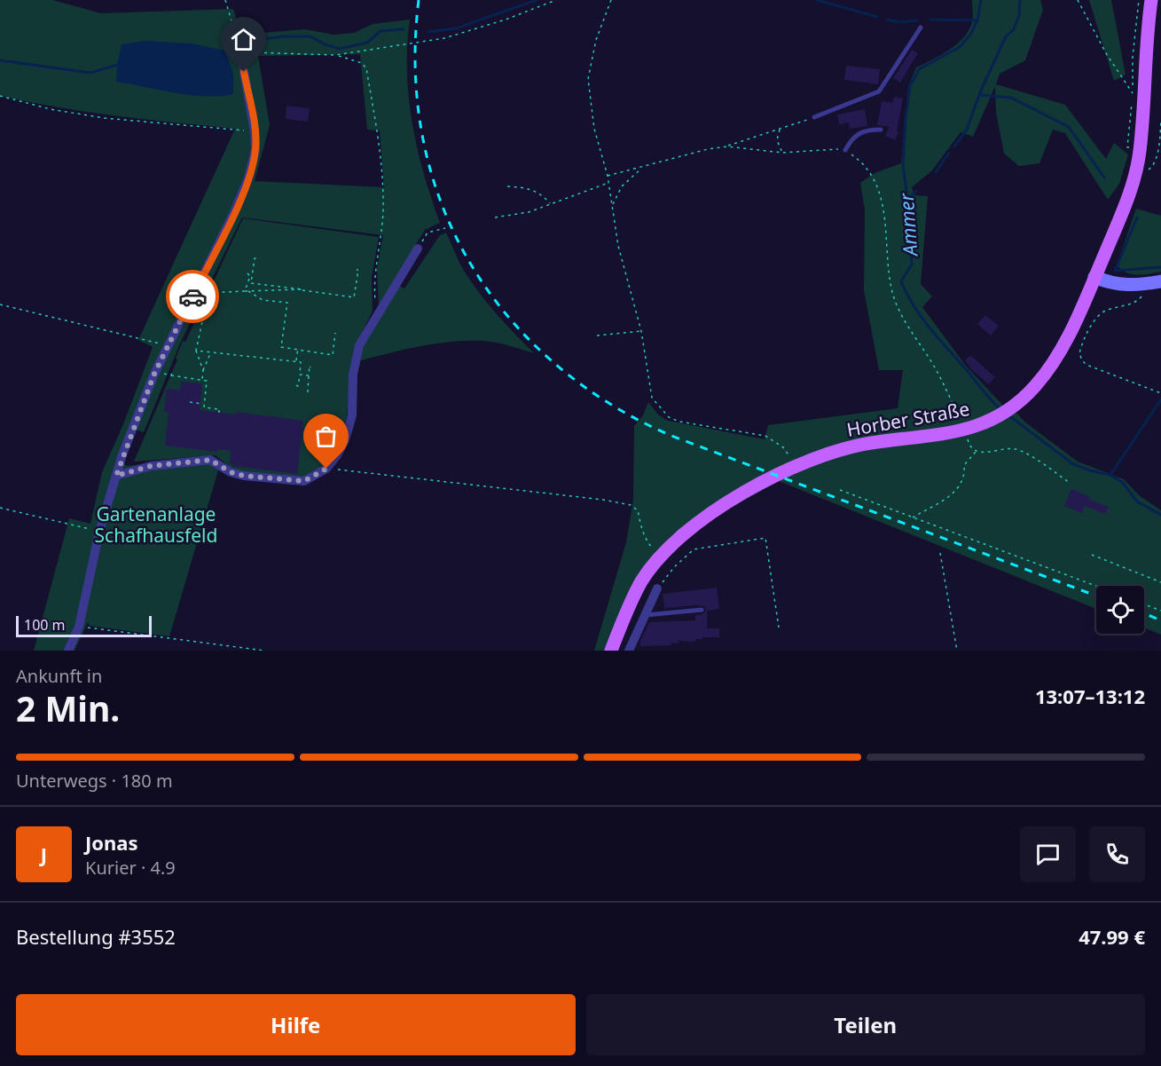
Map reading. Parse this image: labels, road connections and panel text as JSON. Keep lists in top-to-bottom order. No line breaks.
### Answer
{"streets":{"main road":["Horber Straße"]},"water":["Ammer"],"parks":["Gartenanlage Schafhausfeld"],"scale_bar":"100 m","page":{"scale":"100 m","heading":["2 Min.","Ankunft in","13:07–13:12"],"panel":["Jonas","Kurier · 4.9","Bestellung #3552","47.99 €"],"bar":"Unterwegs · 180 m","round":"J","buttons":["Hilfe","Teilen"]}}
